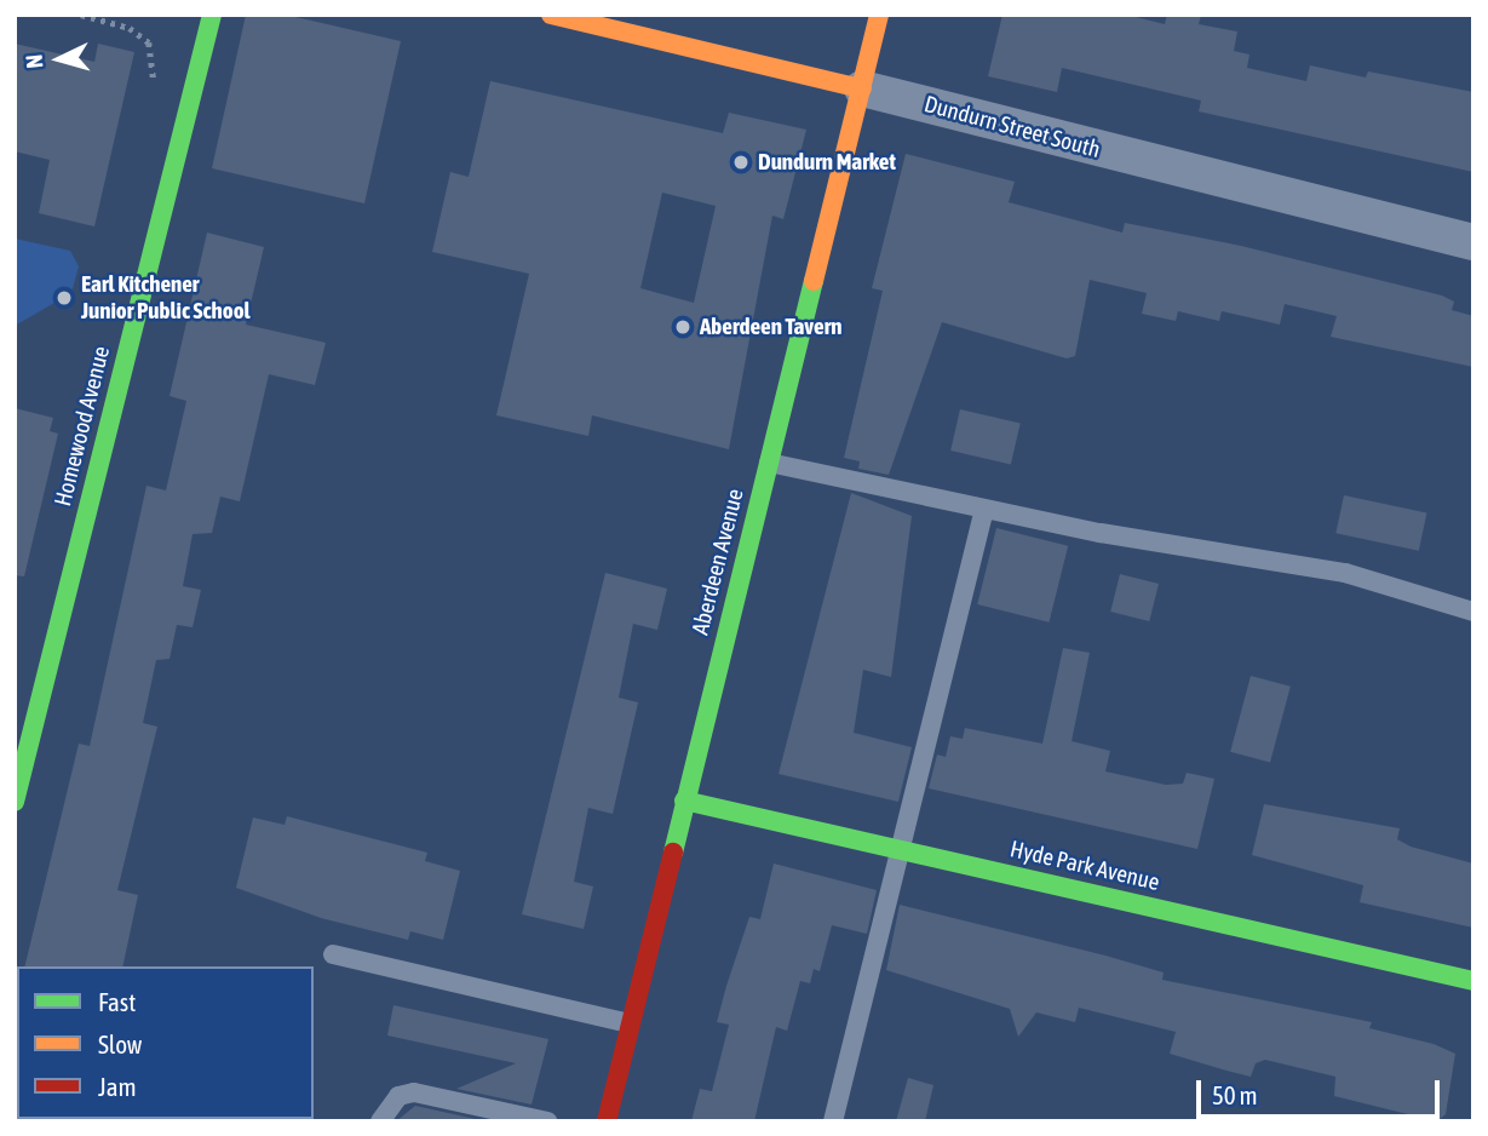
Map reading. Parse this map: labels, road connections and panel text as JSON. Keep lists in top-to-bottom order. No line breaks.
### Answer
{"streets":{"street":["Dundurn Street South","Homewood Avenue","Aberdeen Avenue","Hyde Park Avenue"]},"crossings":[["Dundurn Street South","Aberdeen Avenue"],["Aberdeen Avenue","Hyde Park Avenue"]],"places":["Dundurn Market","Earl Kitchener Junior Public School","Aberdeen Tavern"],"legend":["Fast","Slow","Jam"],"scale_bar":"50 m","north":"left"}
